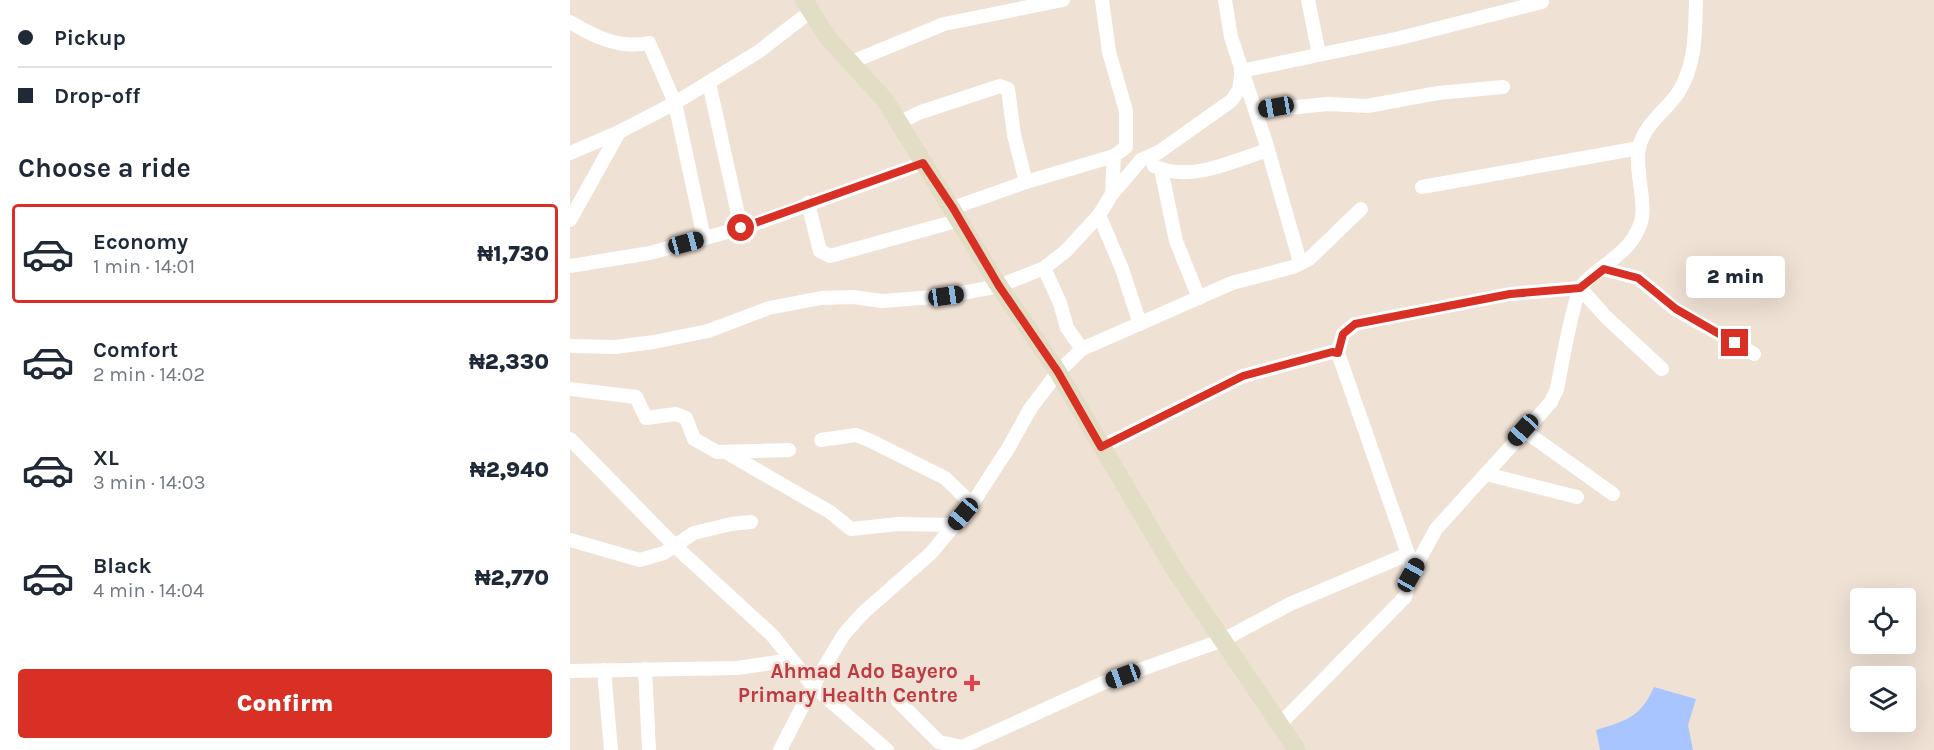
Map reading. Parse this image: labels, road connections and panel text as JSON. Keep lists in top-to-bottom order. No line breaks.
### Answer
{"places":{"health":["Ahmad Ado Bayero Primary Health Centre"]},"page":{"banner":["Pickup","Drop-off"],"heading":"Choose a ride","list":[{"name":"Economy","note":"1 min · 14:01","value":"₦1,730"},{"name":"Comfort","note":"2 min · 14:02","value":"₦2,330"},{"name":"XL","note":"3 min · 14:03","value":"₦2,940"},{"name":"Black","note":"4 min · 14:04","value":"₦2,770"}],"bubble":"2 min","buttons":"Confirm"}}
